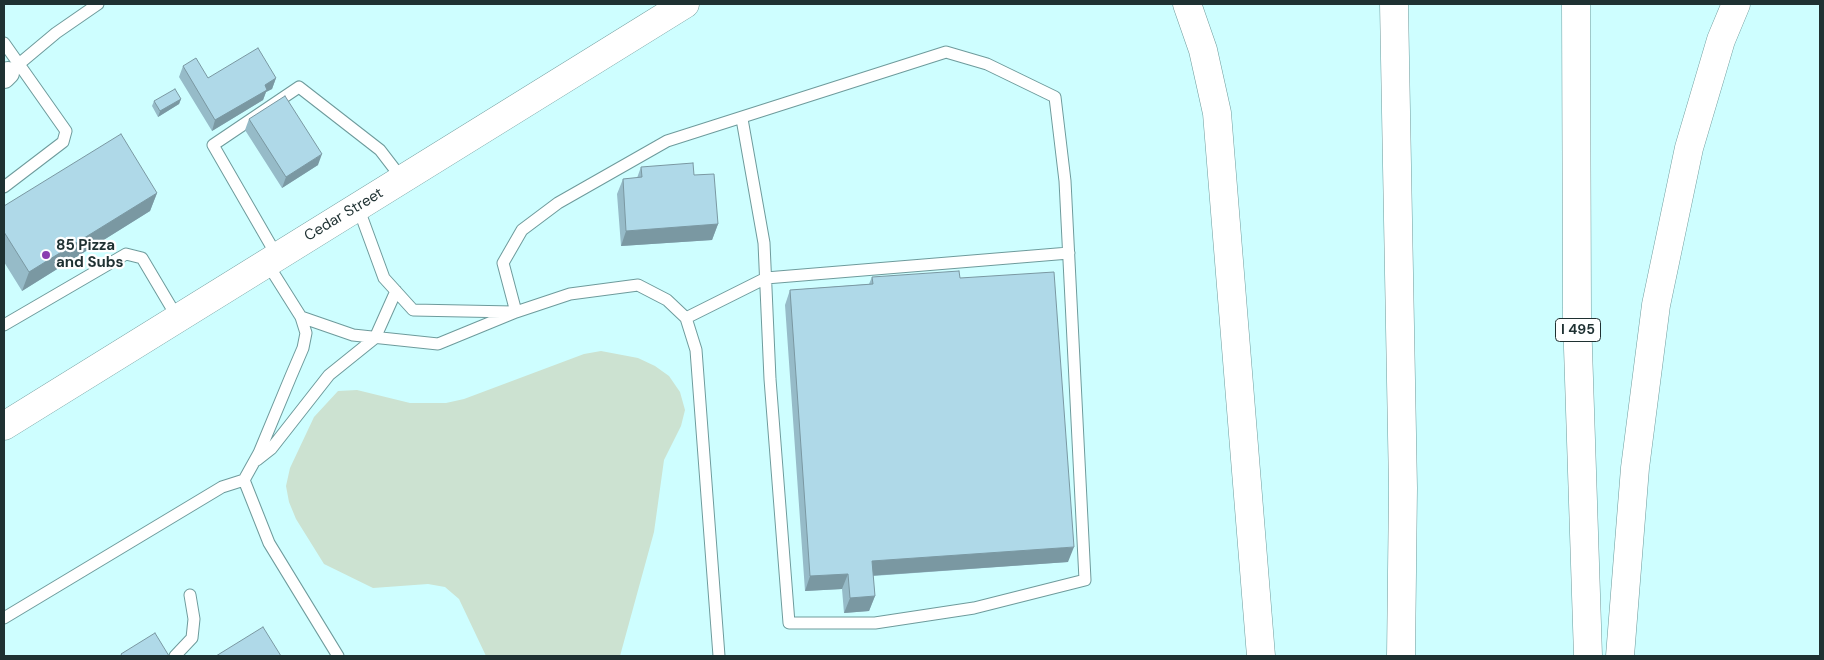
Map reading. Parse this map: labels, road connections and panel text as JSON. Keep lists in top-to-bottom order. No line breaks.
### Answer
{"streets":{"main road":["Cedar Street","I 495"]},"places":["85 Pizza and Subs"]}
